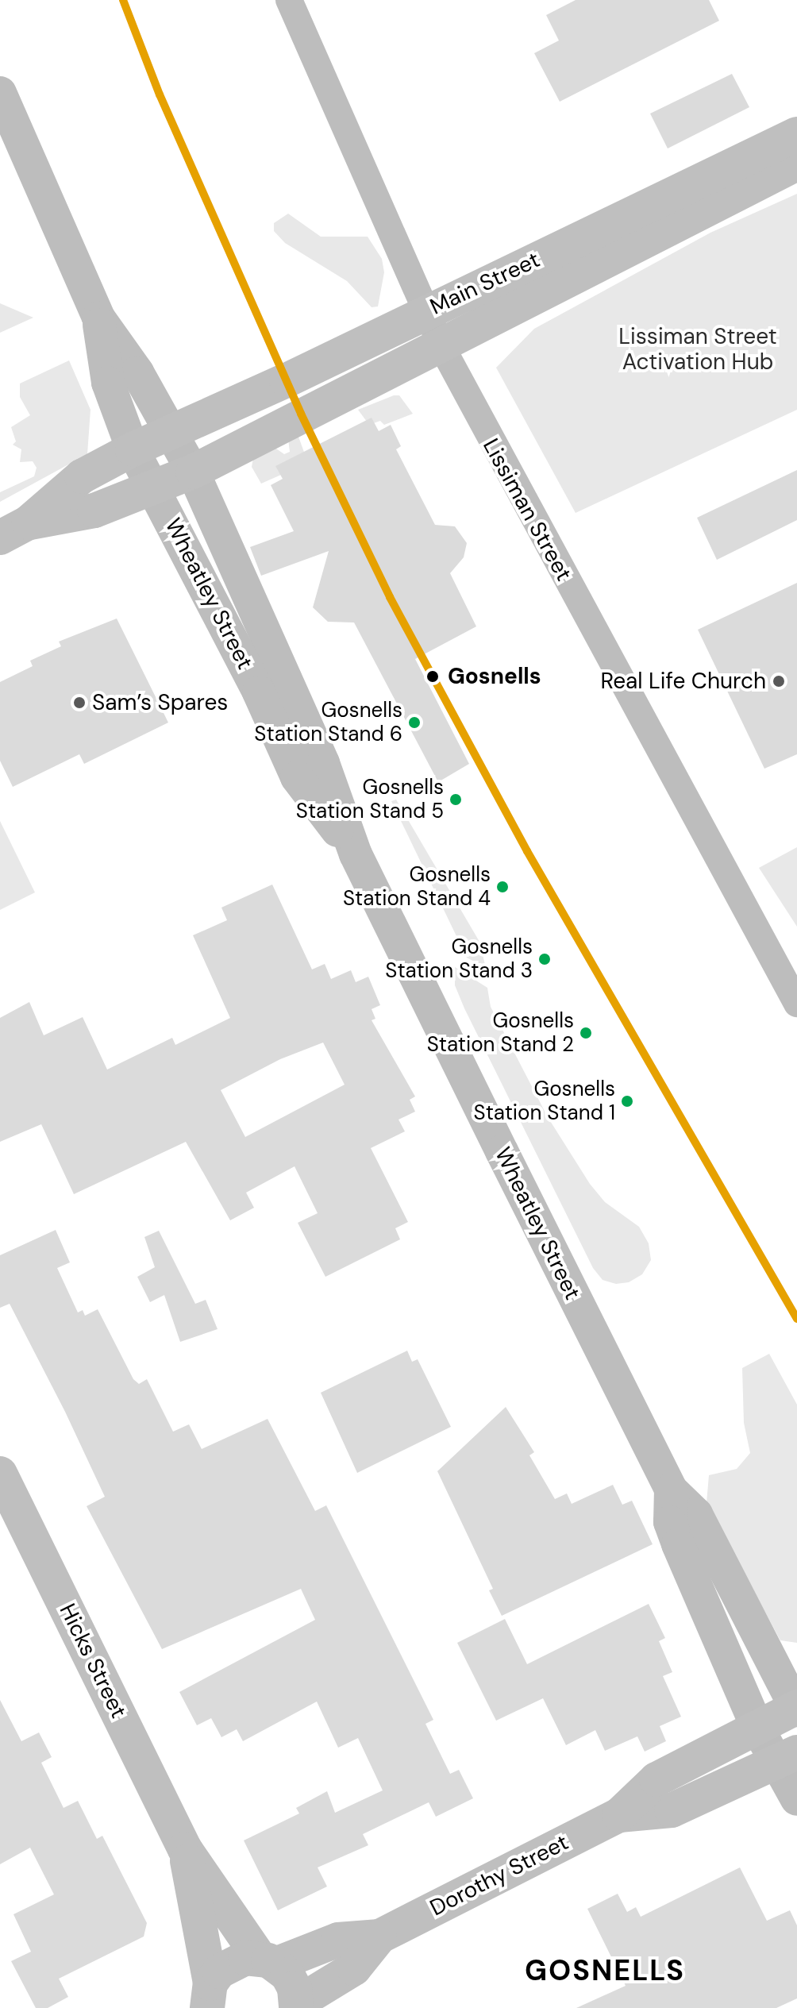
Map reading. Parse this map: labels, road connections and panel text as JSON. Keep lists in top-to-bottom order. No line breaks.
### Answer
{"streets":{"main road":["Main Street","Hicks Street","Dorothy Street"],"street":["Lissiman Street","Wheatley Street"]},"crossings":[["Main Street","Lissiman Street"],["Main Street","Wheatley Street"],["Wheatley Street","Dorothy Street"],["Hicks Street","Dorothy Street"]],"districts":["GOSNELLS"],"parks":["Lissiman Street Activation Hub"],"places":["Gosnells","Real Life Church","Sam’s Spares","Gosnells Station Stand 6","Gosnells Station Stand 5","Gosnells Station Stand 4","Gosnells Station Stand 3","Gosnells Station Stand 2","Gosnells Station Stand 1"]}
